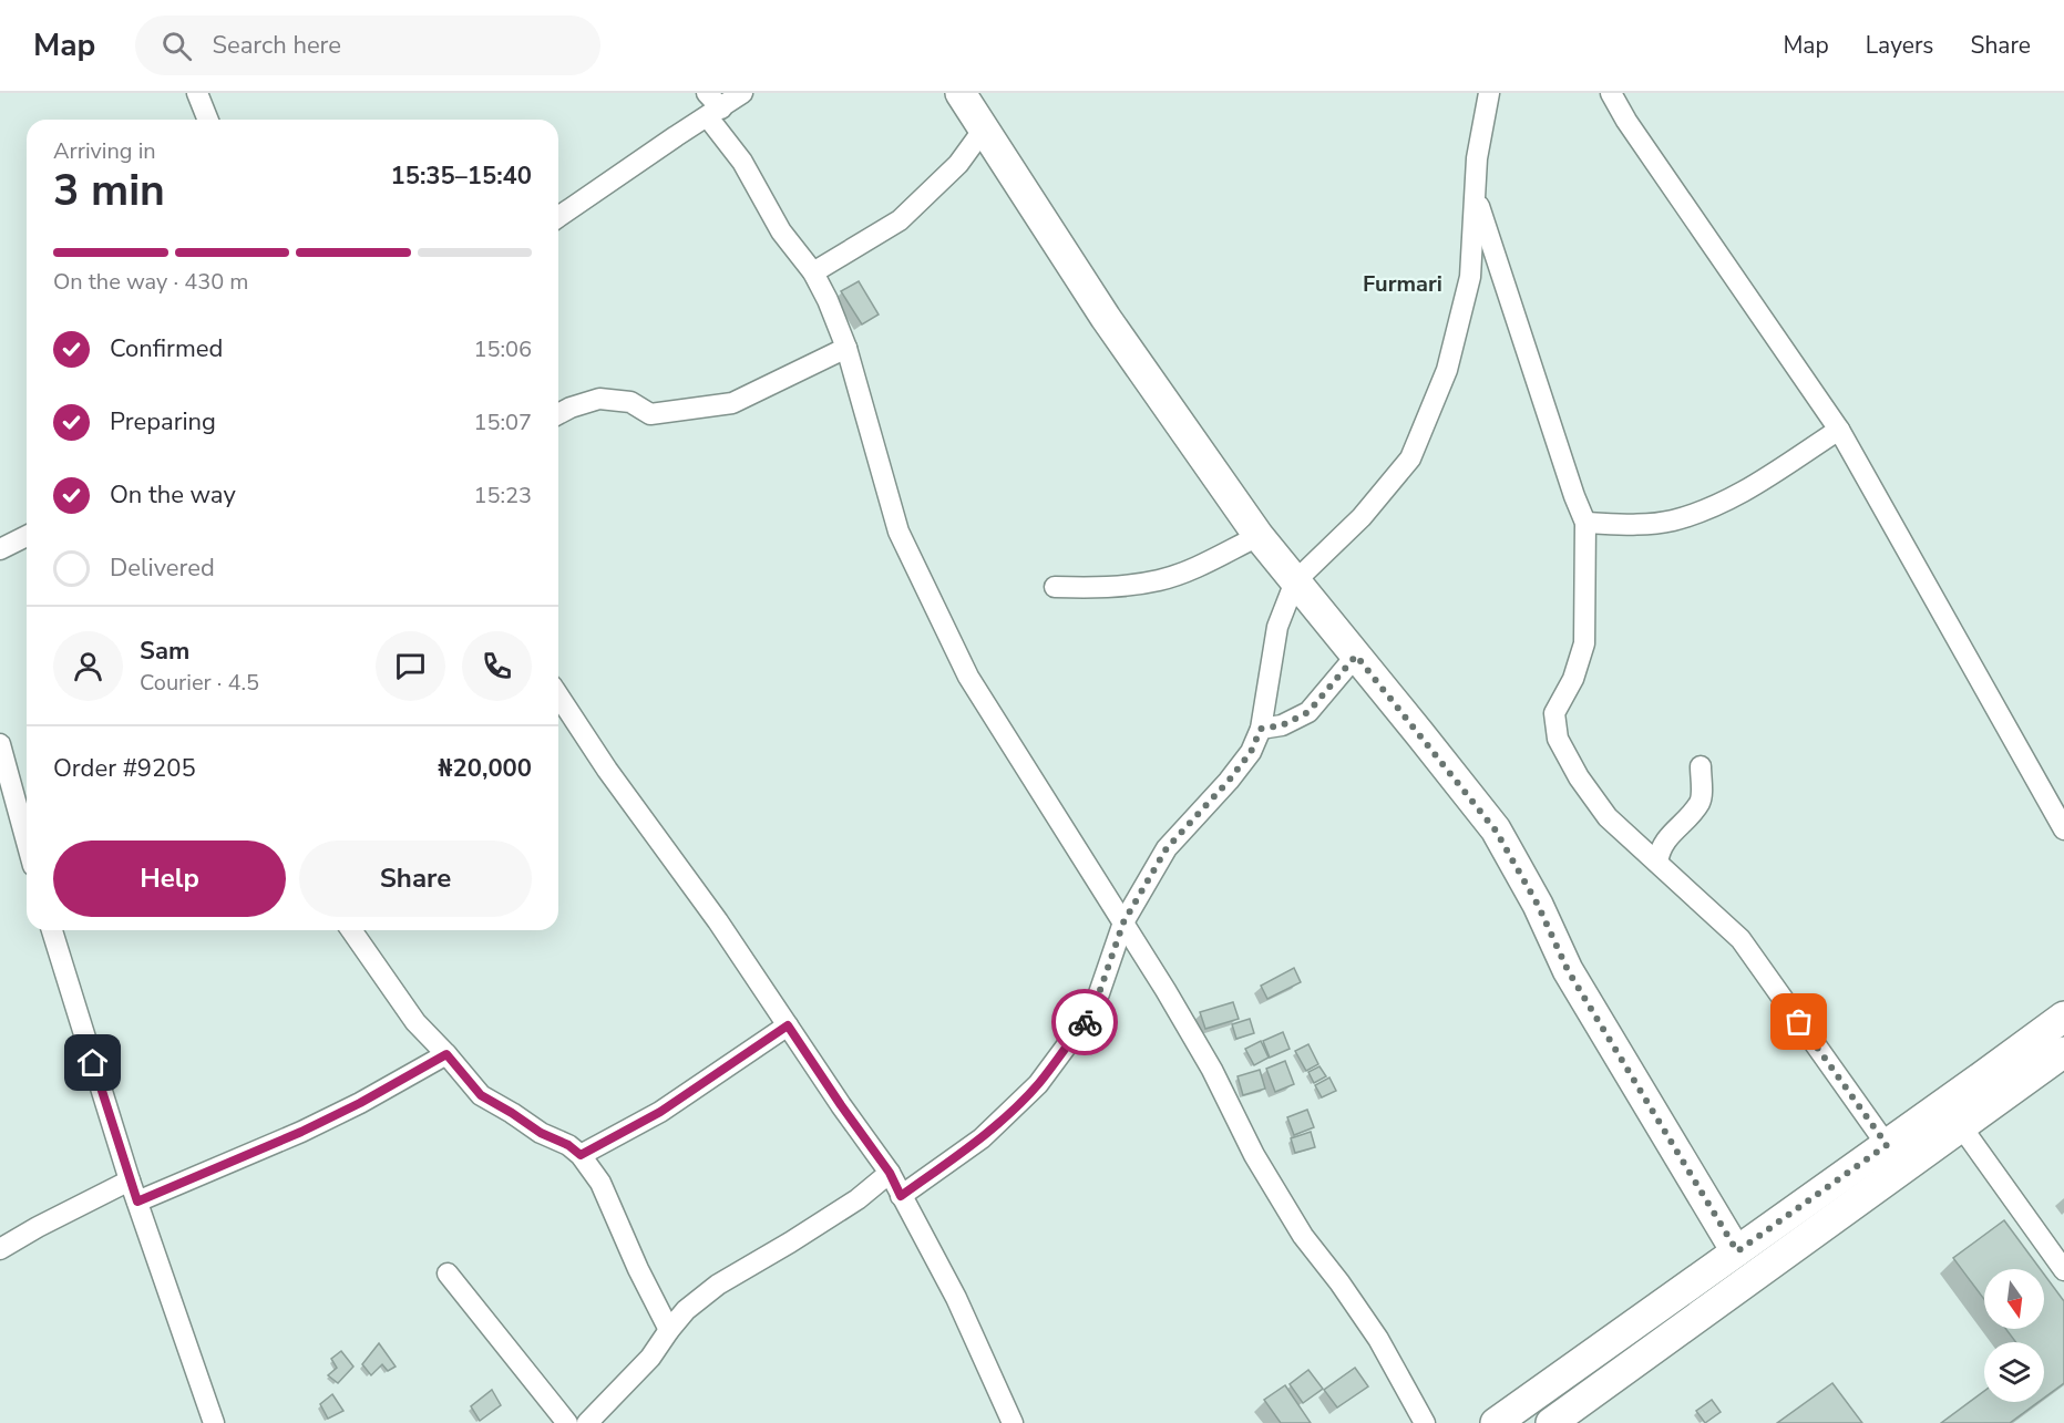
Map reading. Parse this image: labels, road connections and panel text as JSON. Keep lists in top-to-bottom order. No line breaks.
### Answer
{"districts":["Furmari"],"north":"bottom","page":{"header":"Map","search":"Search here","nav":["Map","Layers","Share"],"heading":["3 min","Arriving in","15:35–15:40"],"panel":["Sam","Courier · 4.5","Order #9205","₦20,000"],"bar":"On the way · 430 m","list":[["Confirmed","15:06"],["Preparing","15:07"],["On the way","15:23"],"Delivered"],"buttons":["Help","Share"]}}
